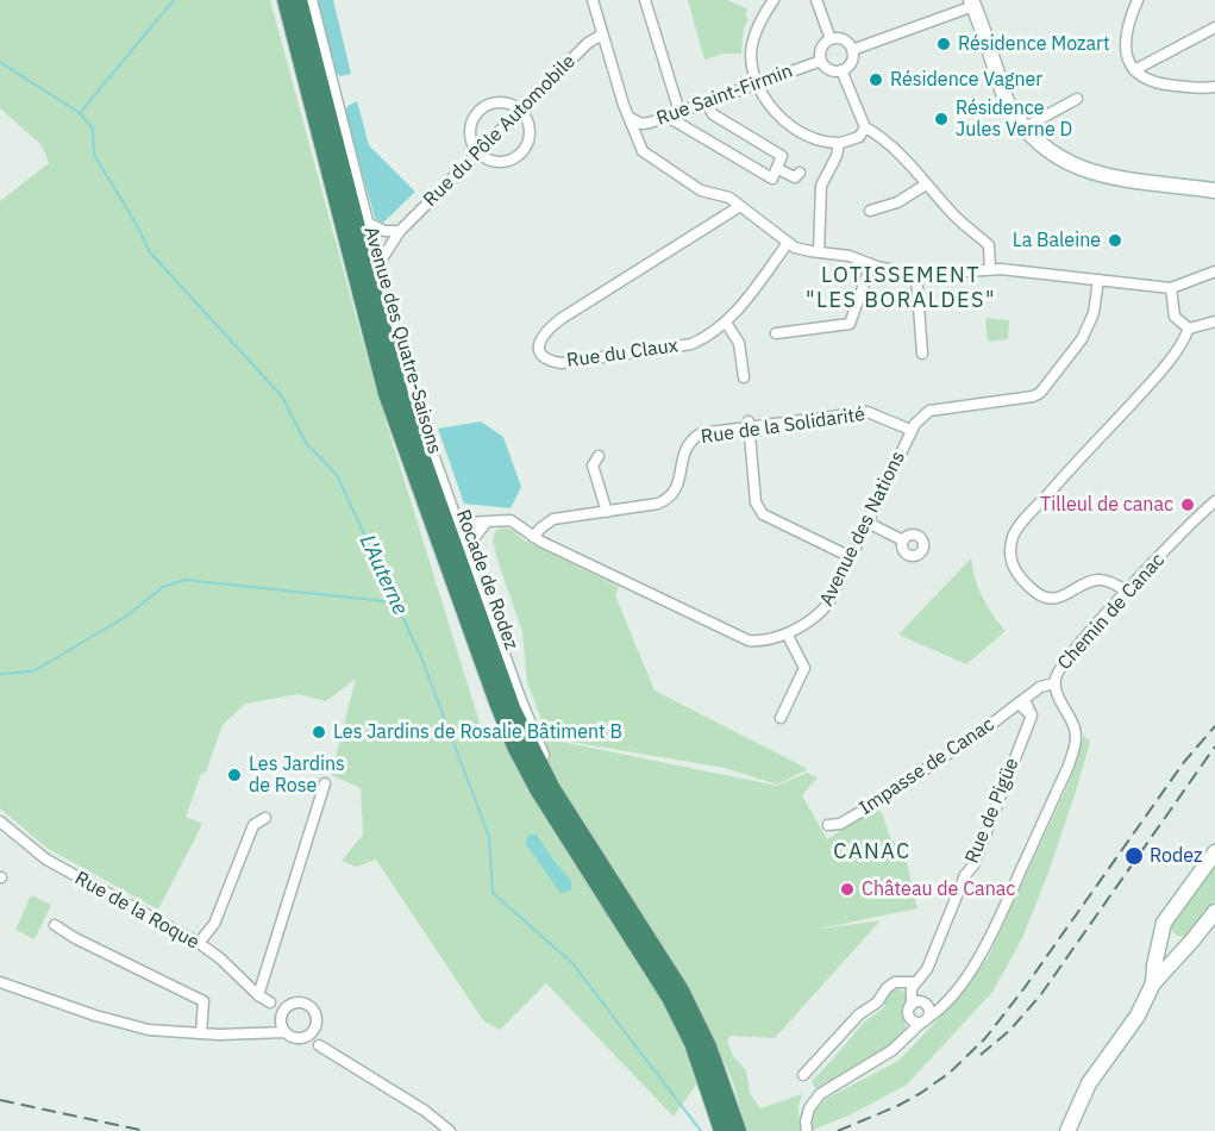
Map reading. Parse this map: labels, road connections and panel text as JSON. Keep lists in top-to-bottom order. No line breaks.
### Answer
{"streets":{"highway":["Rocade de Rodez"],"street":["Rue Saint-Firmin","Rue du Pôle Automobile","Avenue des Quatre-Saisons","Rue du Claux","Rue de la Solidarité","Avenue des Nations","Chemin de Canac","Impasse de Canac","Rue de Pigüe","Rue de la Roque"]},"crossings":[["Rue du Pôle Automobile","Avenue des Quatre-Saisons"],["Avenue des Quatre-Saisons","Avenue des Nations"],["Rue de la Solidarité","Avenue des Nations"],["Impasse de Canac","Rue de Pigüe"]],"districts":["LOTISSEMENT \"LES BORALDES\"","CANAC"],"water":["L'Auterne"],"places":["Résidence Mozart","Résidence Vagner","Résidence Jules Verne D","La Baleine","Tilleul de canac","Les Jardins de Rosalie Bâtiment B","Les Jardins de Rose","Rodez","Château de Canac"]}
